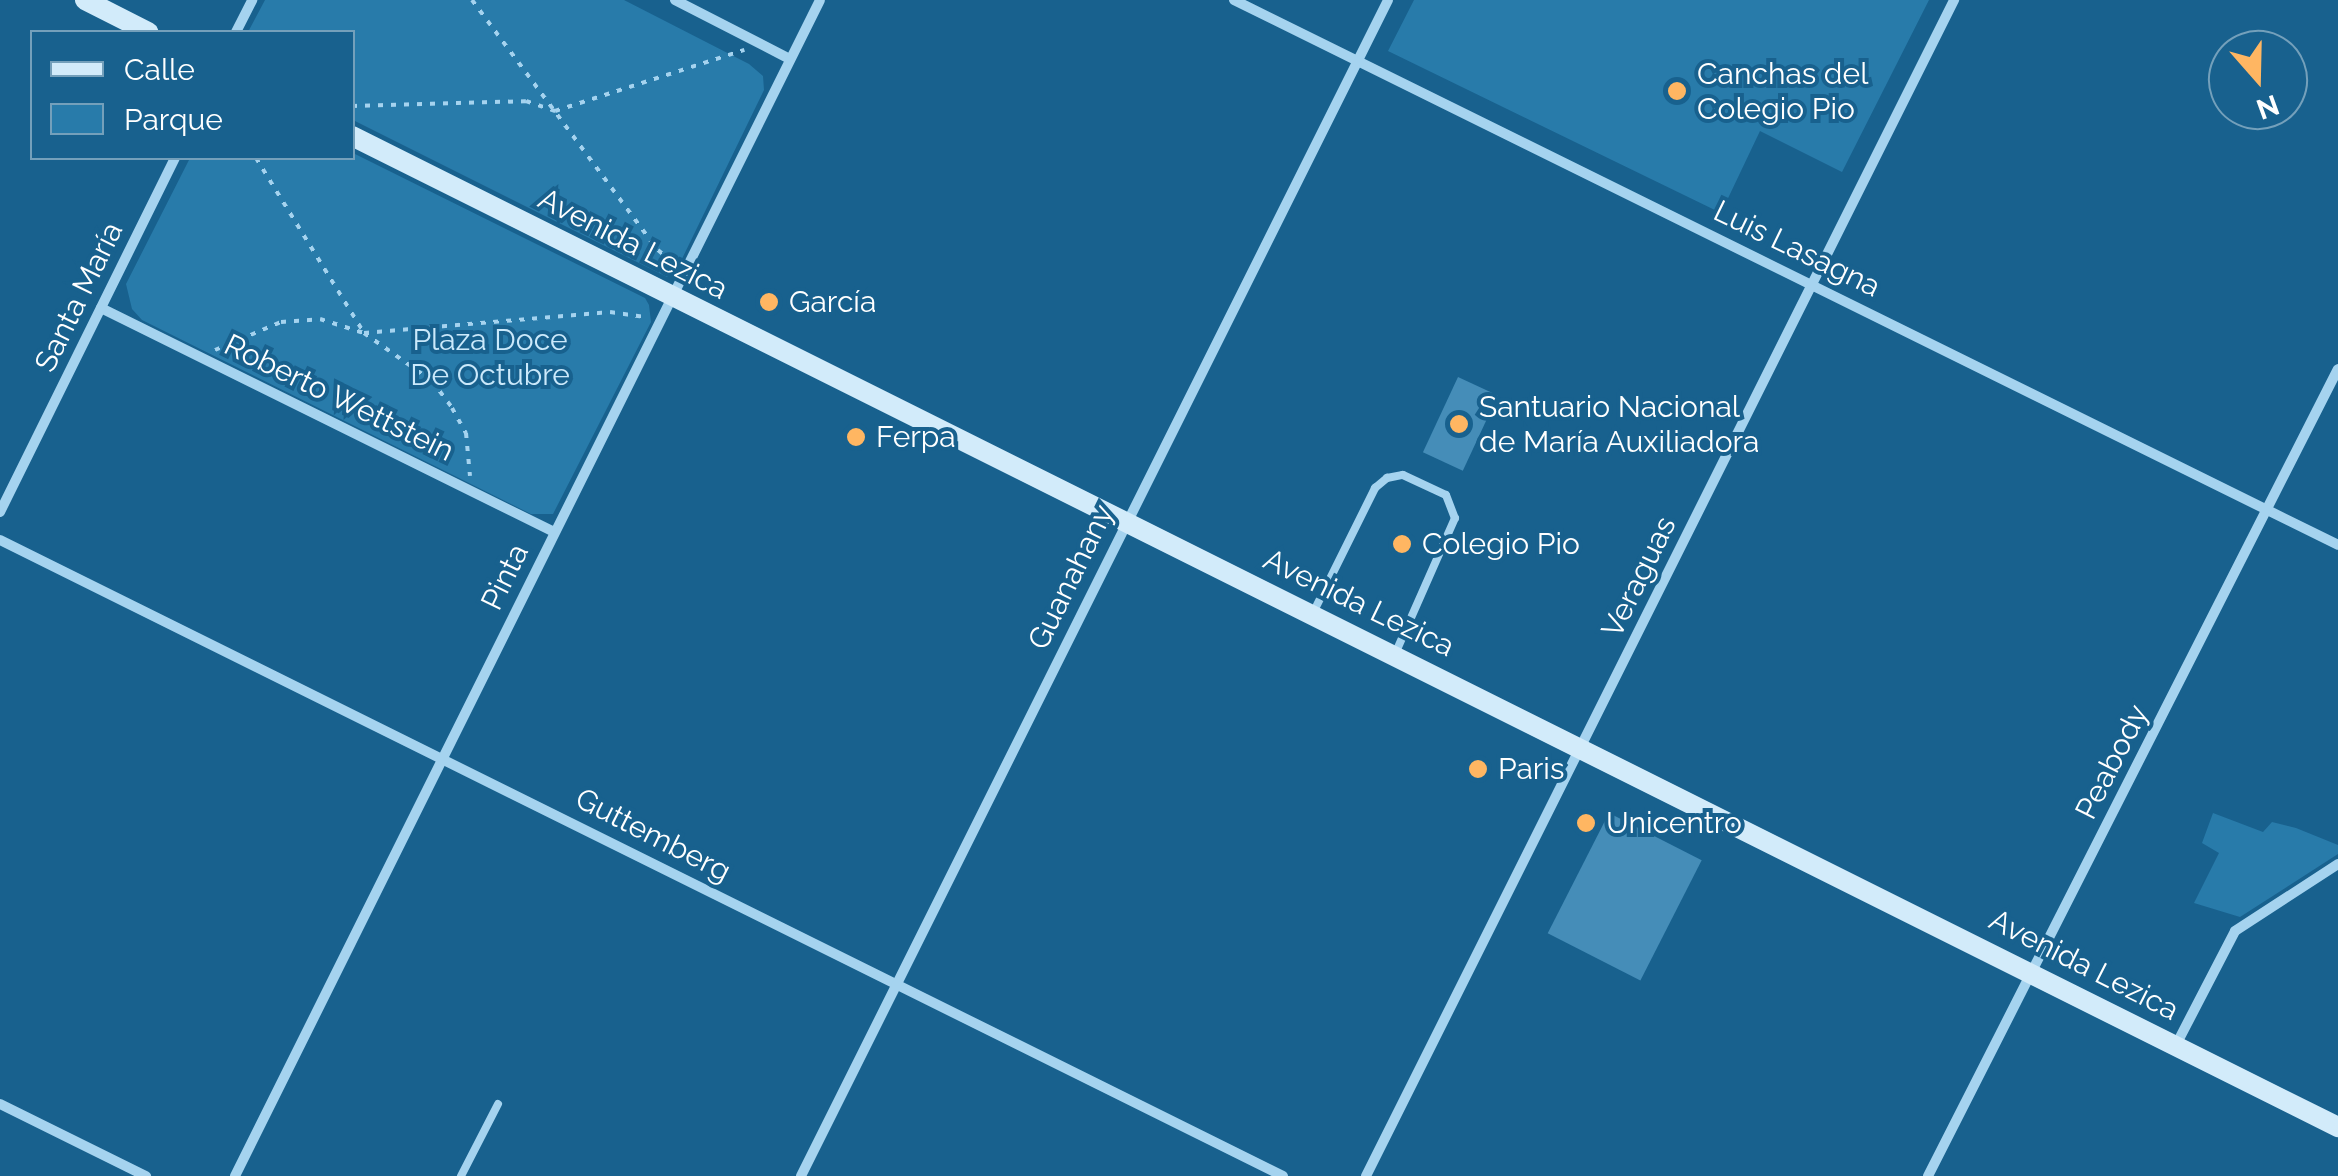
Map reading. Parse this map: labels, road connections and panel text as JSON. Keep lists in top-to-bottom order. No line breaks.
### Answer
{"streets":{"street":["Avenida Lezica","Luis Lasagna","Santa María","Roberto Wettstein","Pinta","Guanahany","Veraguas","Peabody","Guttemberg"]},"crossings":[["Avenida Lezica","Pinta"],["Avenida Lezica","Guanahany"],["Avenida Lezica","Veraguas"],["Avenida Lezica","Peabody"],["Luis Lasagna","Guanahany"],["Luis Lasagna","Veraguas"],["Luis Lasagna","Peabody"],["Santa María","Roberto Wettstein"],["Roberto Wettstein","Pinta"],["Pinta","Guttemberg"],["Guanahany","Guttemberg"]],"parks":["Plaza Doce De Octubre"],"places":["Canchas del Colegio Pio","García","Santuario Nacional de María Auxiliadora","Ferpa","Colegio Pio","Paris","Unicentro"],"legend":["Calle","Parque"],"north":"bottom"}
